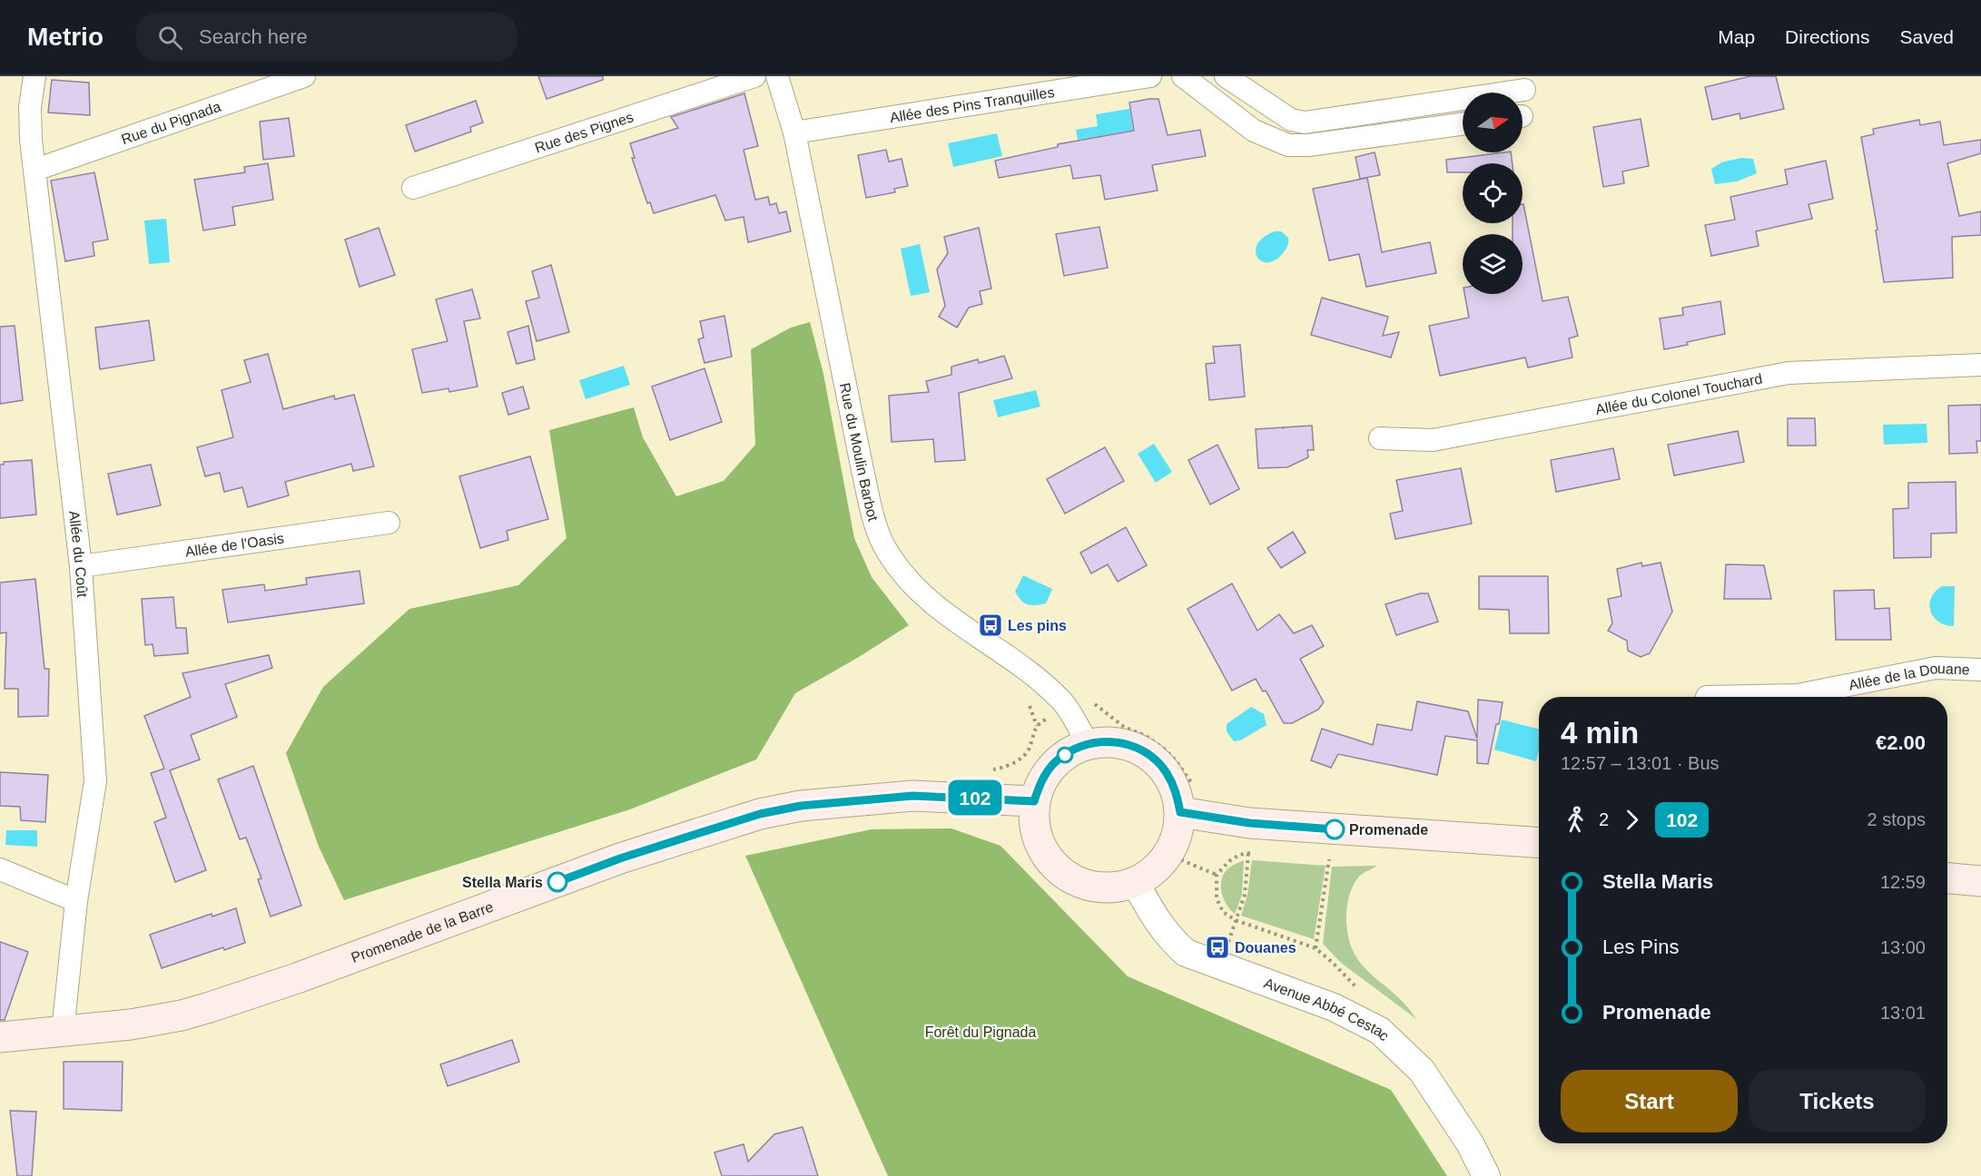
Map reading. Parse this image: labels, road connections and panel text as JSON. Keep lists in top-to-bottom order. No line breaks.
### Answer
{"streets":{"main road":["Promenade de la Barre"],"street":["Allée des Pins Tranquilles","Rue du Pignada","Rue des Pignes","Allée du Colonel Touchard","Rue du Moulin Barbot","Allée de l'Oasis","Allée du Coût","Allée de la Douane","Avenue Abbé Cestac"]},"crossings":[["Allée des Pins Tranquilles","Rue du Moulin Barbot"],["Rue du Pignada","Allée du Coût"],["Rue du Moulin Barbot","Promenade de la Barre"],["Rue du Moulin Barbot","Avenue Abbé Cestac"],["Allée de l'Oasis","Allée du Coût"],["Allée du Coût","Promenade de la Barre"],["Promenade de la Barre","Avenue Abbé Cestac"]],"parks":["Forêt du Pignada"],"places":{"bus stop":["Les pins","Douanes"],"other":["Promenade","Stella Maris"]},"lines":["bus line 102"],"north":"right","page":{"header":"Metrio","search":"Search here","nav":["Map","Directions","Saved"],"on_map":"102","heading":["4 min","12:57 – 13:01 · Bus","€2.00"],"legs":["2","102","2 stops"],"list":[{"name":"Stella Maris","value":"12:59"},{"name":"Les Pins","value":"13:00"},{"name":"Promenade","value":"13:01"}],"buttons":["Start","Tickets"]}}
